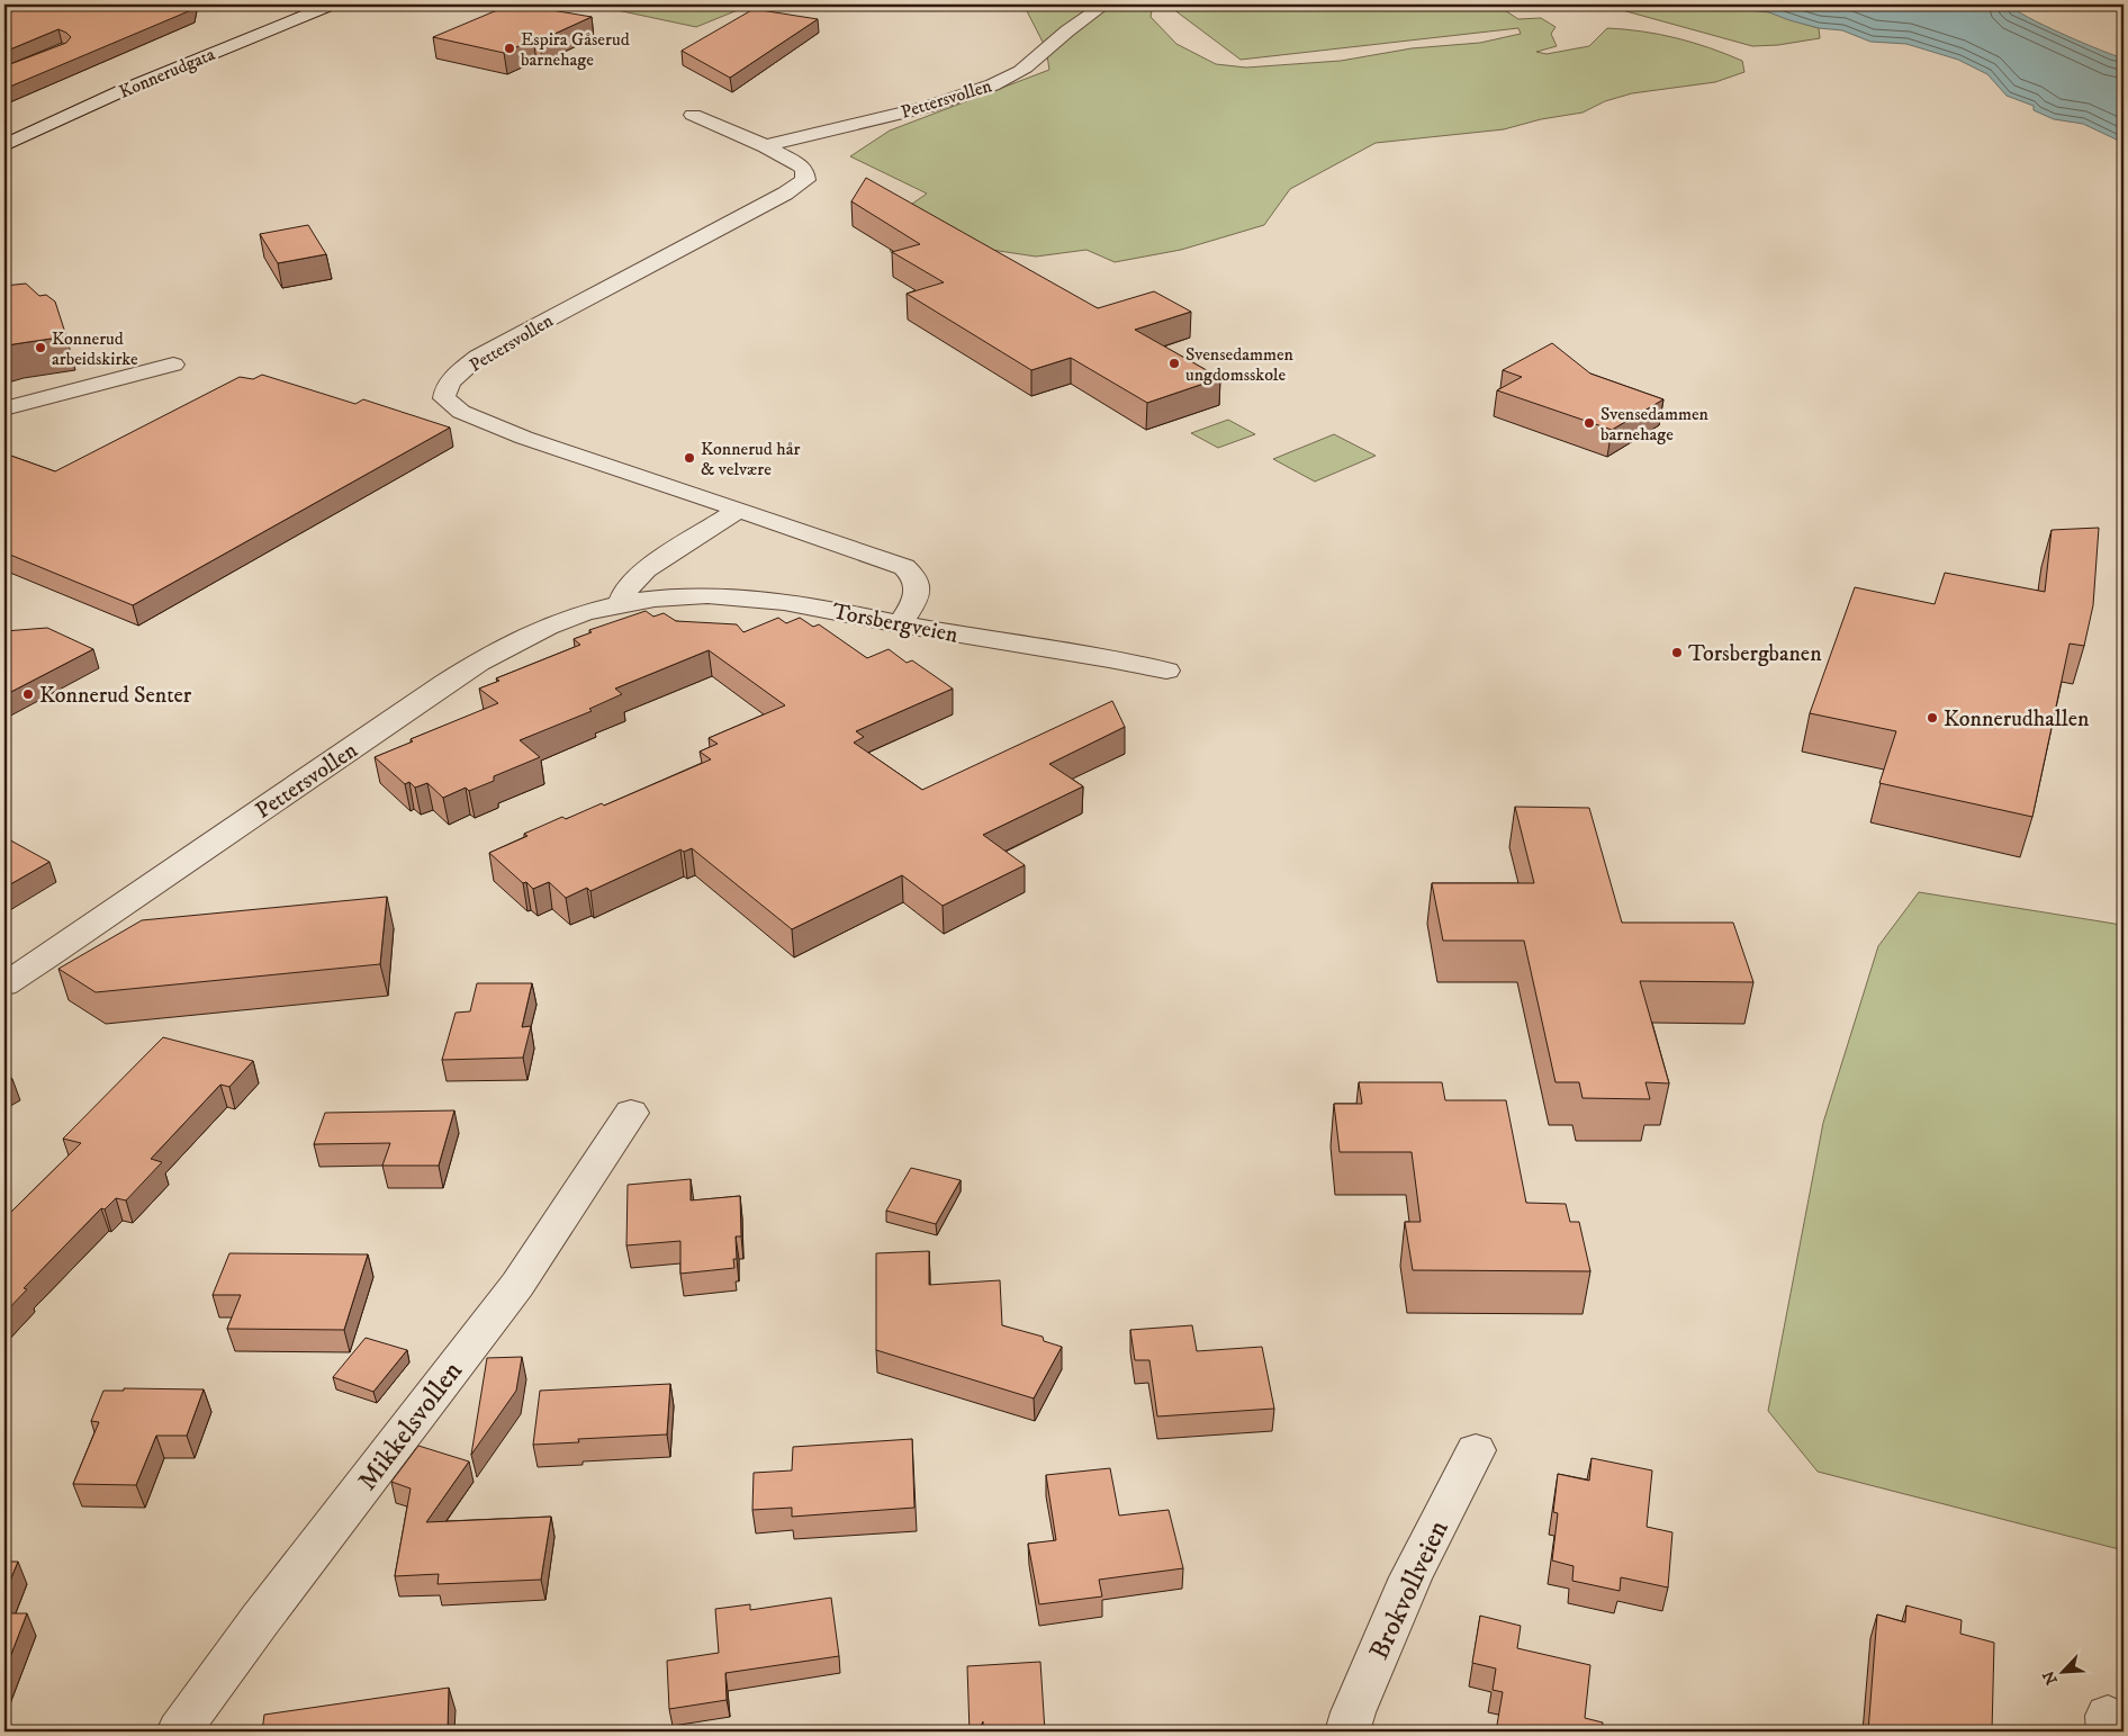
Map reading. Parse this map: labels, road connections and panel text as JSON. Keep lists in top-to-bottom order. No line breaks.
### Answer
{"streets":{"street":["Konnerudgata","Pettersvollen","Torsbergveien","Mikkelsvollen","Brokvollveien"]},"crossings":[["Pettersvollen","Torsbergveien"]],"places":["Espira Gåserud barnehage","Konnerud arbeidskirke","Svensedammen ungdomsskole","Svensedammen barnehage","Konnerud hår & velvære","Torsbergbanen","Konnerud Senter","Konnerudhallen"],"north":"bottom left"}
